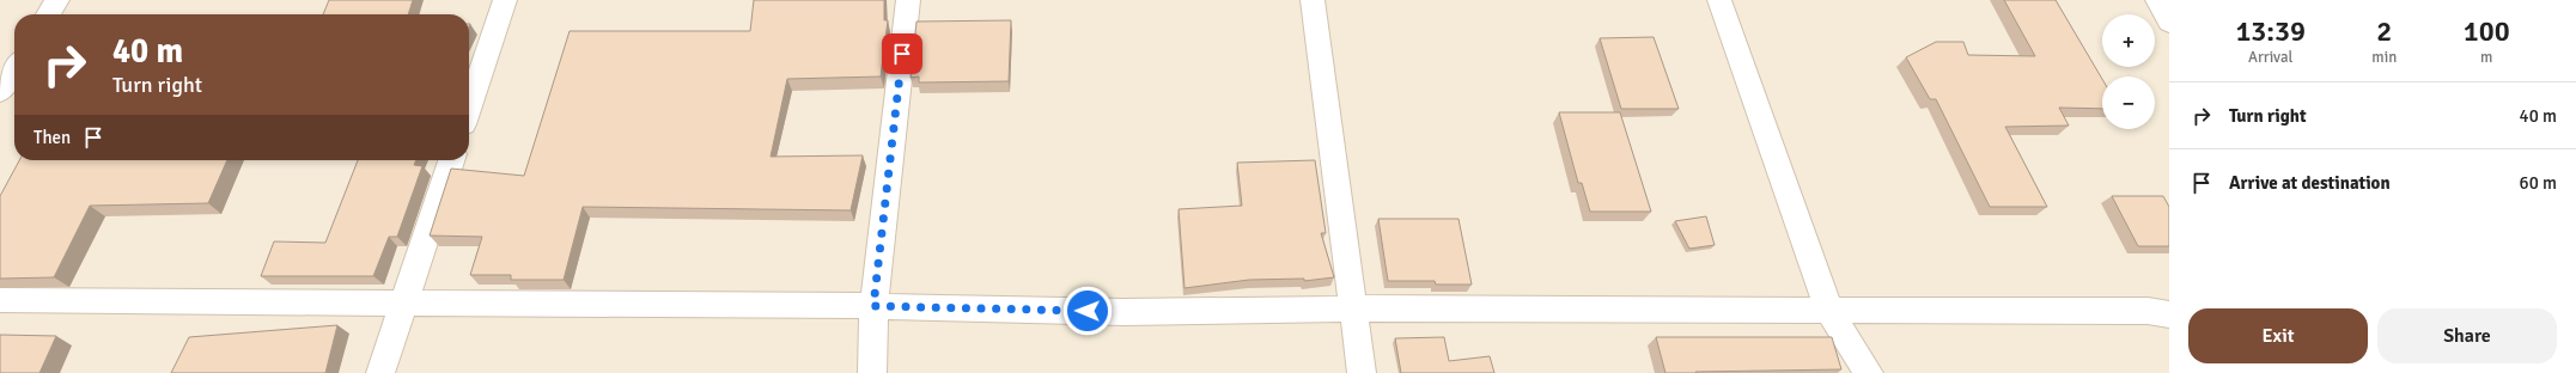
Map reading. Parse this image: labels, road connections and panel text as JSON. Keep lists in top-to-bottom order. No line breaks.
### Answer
{"page":{"eta":["13:39","Arrival","2","min","100","m"],"map_buttons":["+","−"],"turn":["40 m","Turn right"],"list":[{"name":"Turn right","value":"40 m"},{"name":"Arrive at destination","value":"60 m"}],"then":"Then","buttons":["Exit","Share"]}}
